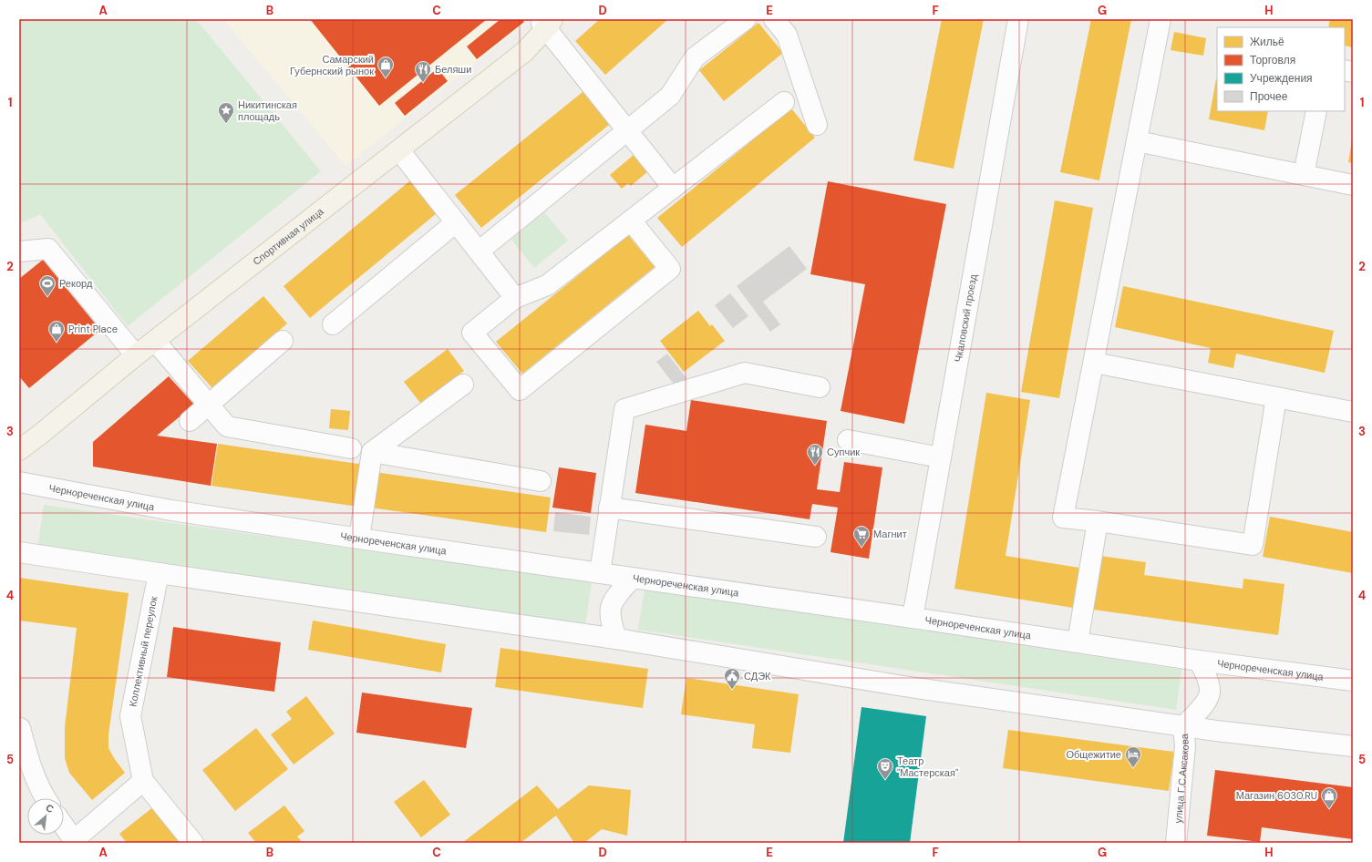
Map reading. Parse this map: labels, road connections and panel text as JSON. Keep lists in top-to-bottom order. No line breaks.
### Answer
{"streets":{"main road":["Спортивная улица"],"street":["Чкаловский проезд","Чернореченская улица","Коллективный переулок","улица Г.С.Аксакова"]},"crossings":[["Чкаловский проезд","Чернореченская улица"],["Чернореченская улица","улица Г.С.Аксакова"]],"places":{"shop":["Самарский Губернский рынок","Print Place","Магазин 6030.RU"],"restaurant":["Беляши","Супчик"],"place":["Никитинская площадь"],"sports":["Рекорд"],"supermarket":["Магнит"],"public building":["СДЭК"],"hotel":["Общежитие"],"theatre":["Театр \"Мастерская\""]},"legend":["Жильё","Торговля","Учреждения","Прочее"],"north":"top right","grid":{"columns":["A","B","C","D","E","F","G","H"],"rows":["1","2","3","4","5"]}}
